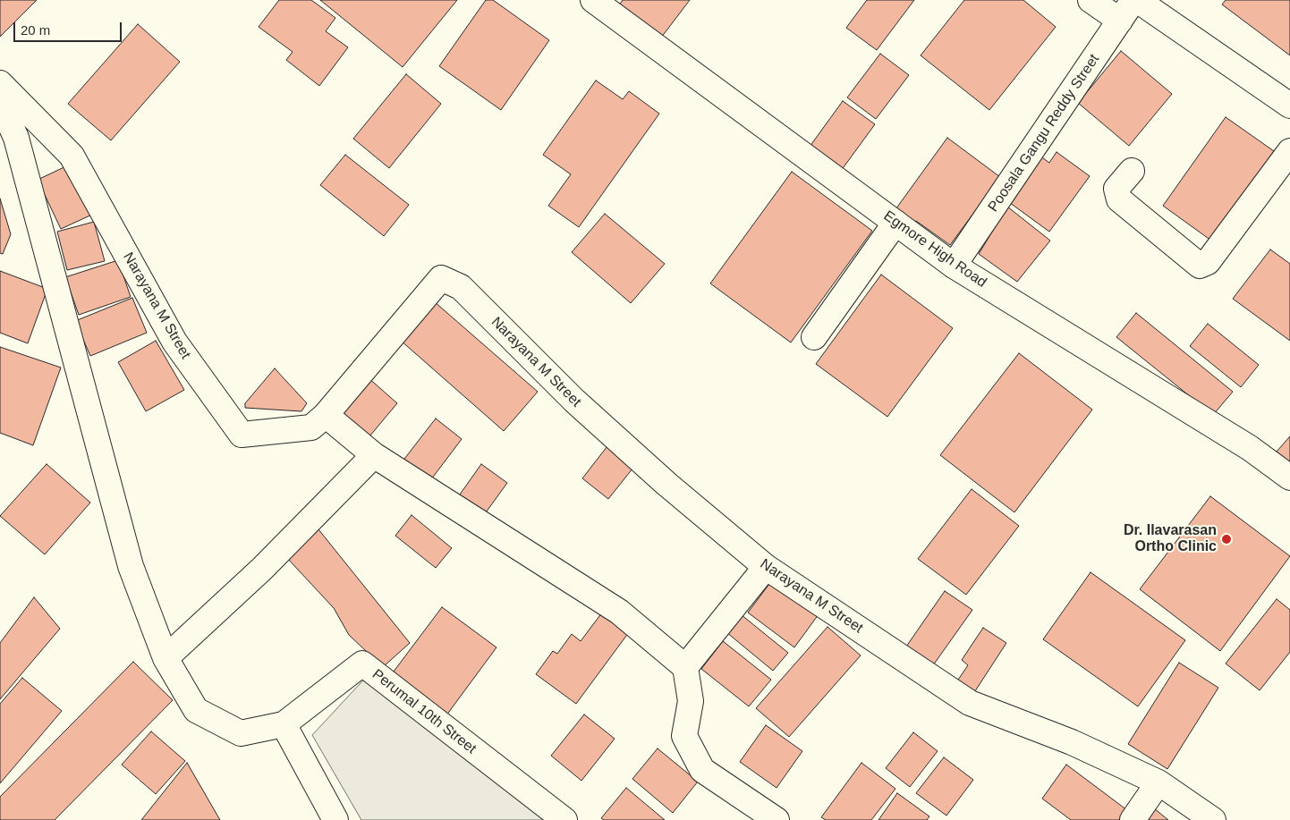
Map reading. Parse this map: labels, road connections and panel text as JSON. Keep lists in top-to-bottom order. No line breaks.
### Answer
{"streets":{"street":["Poosala Gangu Reddy Street","Egmore High Road","Narayana M Street","Perumal 10th Street"]},"crossings":[["Poosala Gangu Reddy Street","Egmore High Road"]],"places":["Dr. Ilavarasan Ortho Clinic"],"scale_bar":"20 m"}
